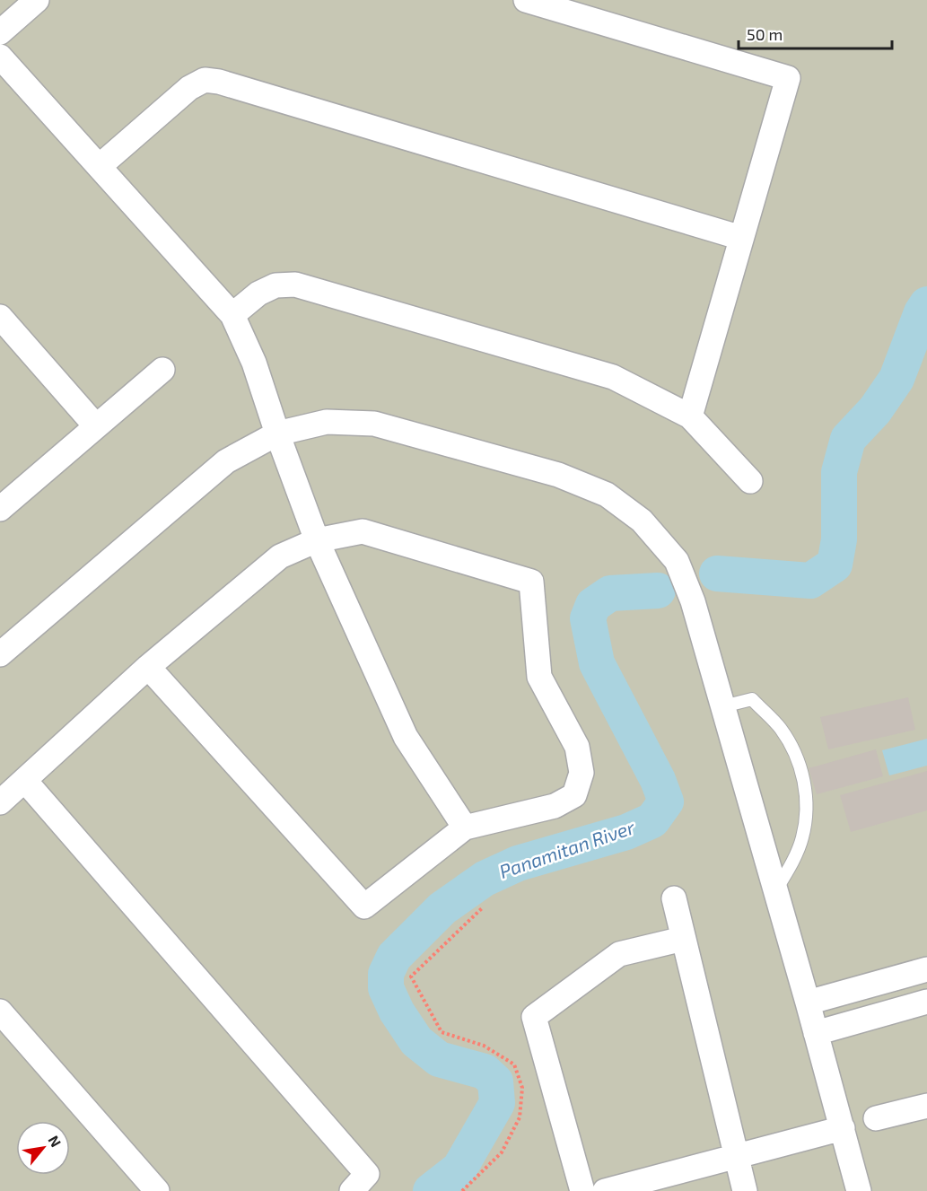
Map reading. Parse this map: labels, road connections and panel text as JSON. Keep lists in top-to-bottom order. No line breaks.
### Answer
{"water":["Panamitan River"],"scale_bar":"50 m","north":"top right"}
